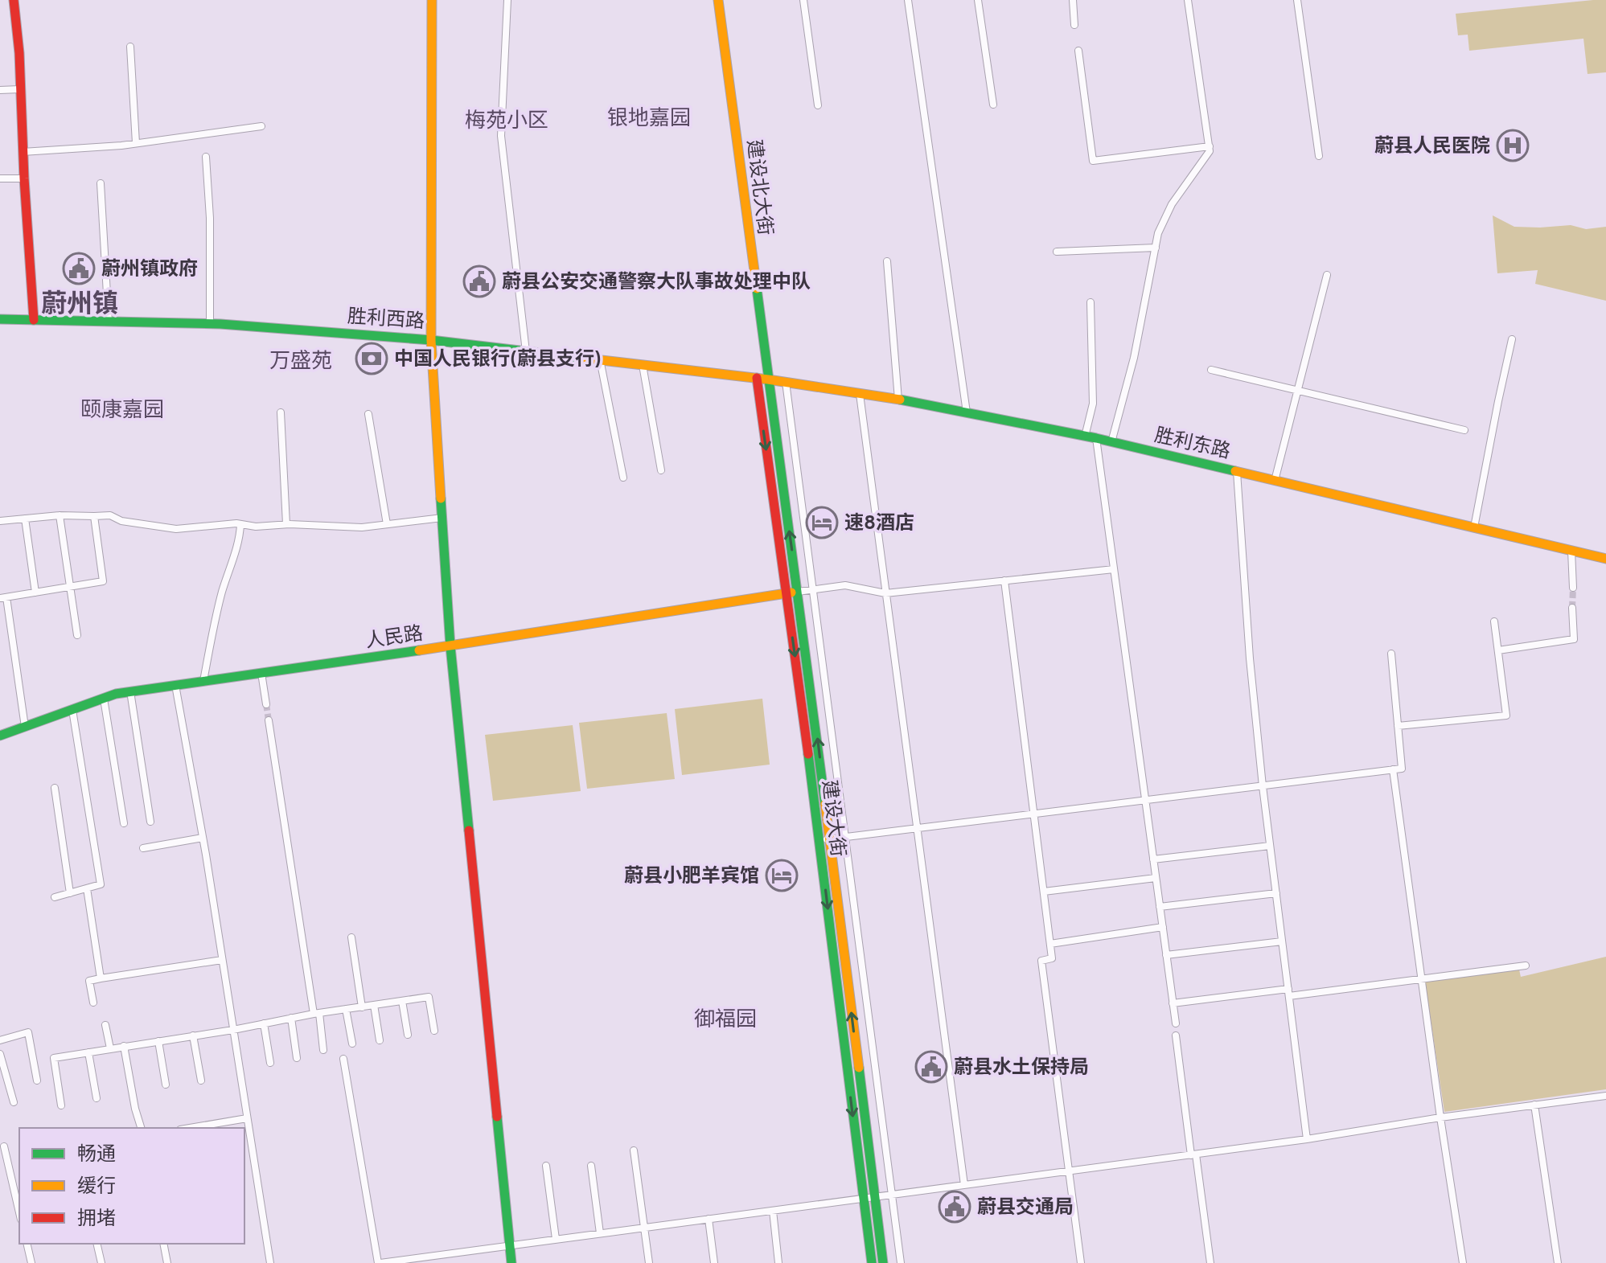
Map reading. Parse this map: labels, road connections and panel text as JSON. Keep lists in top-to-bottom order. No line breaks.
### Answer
{"streets":{"main road":["建设北大街","胜利西路","胜利东路","人民路","建设大街"]},"crossings":[["建设北大街","胜利西路"],["建设北大街","胜利东路"],["建设北大街","建设大街"],["胜利西路","胜利东路"],["胜利西路","建设大街"],["胜利东路","建设大街"],["人民路","建设大街"]],"districts":["银地嘉园","梅苑小区","蔚州镇","万盛苑","颐康嘉园","御福园"],"places":{"hospital":["蔚县人民医院"],"public building":["蔚州镇政府","蔚县公安交通警察大队事故处理中队","蔚县水土保持局","蔚县交通局"],"bank":["中国人民银行(蔚县支行)"],"hotel":["速8酒店","蔚县小肥羊宾馆"]},"legend":["畅通","缓行","拥堵"]}
